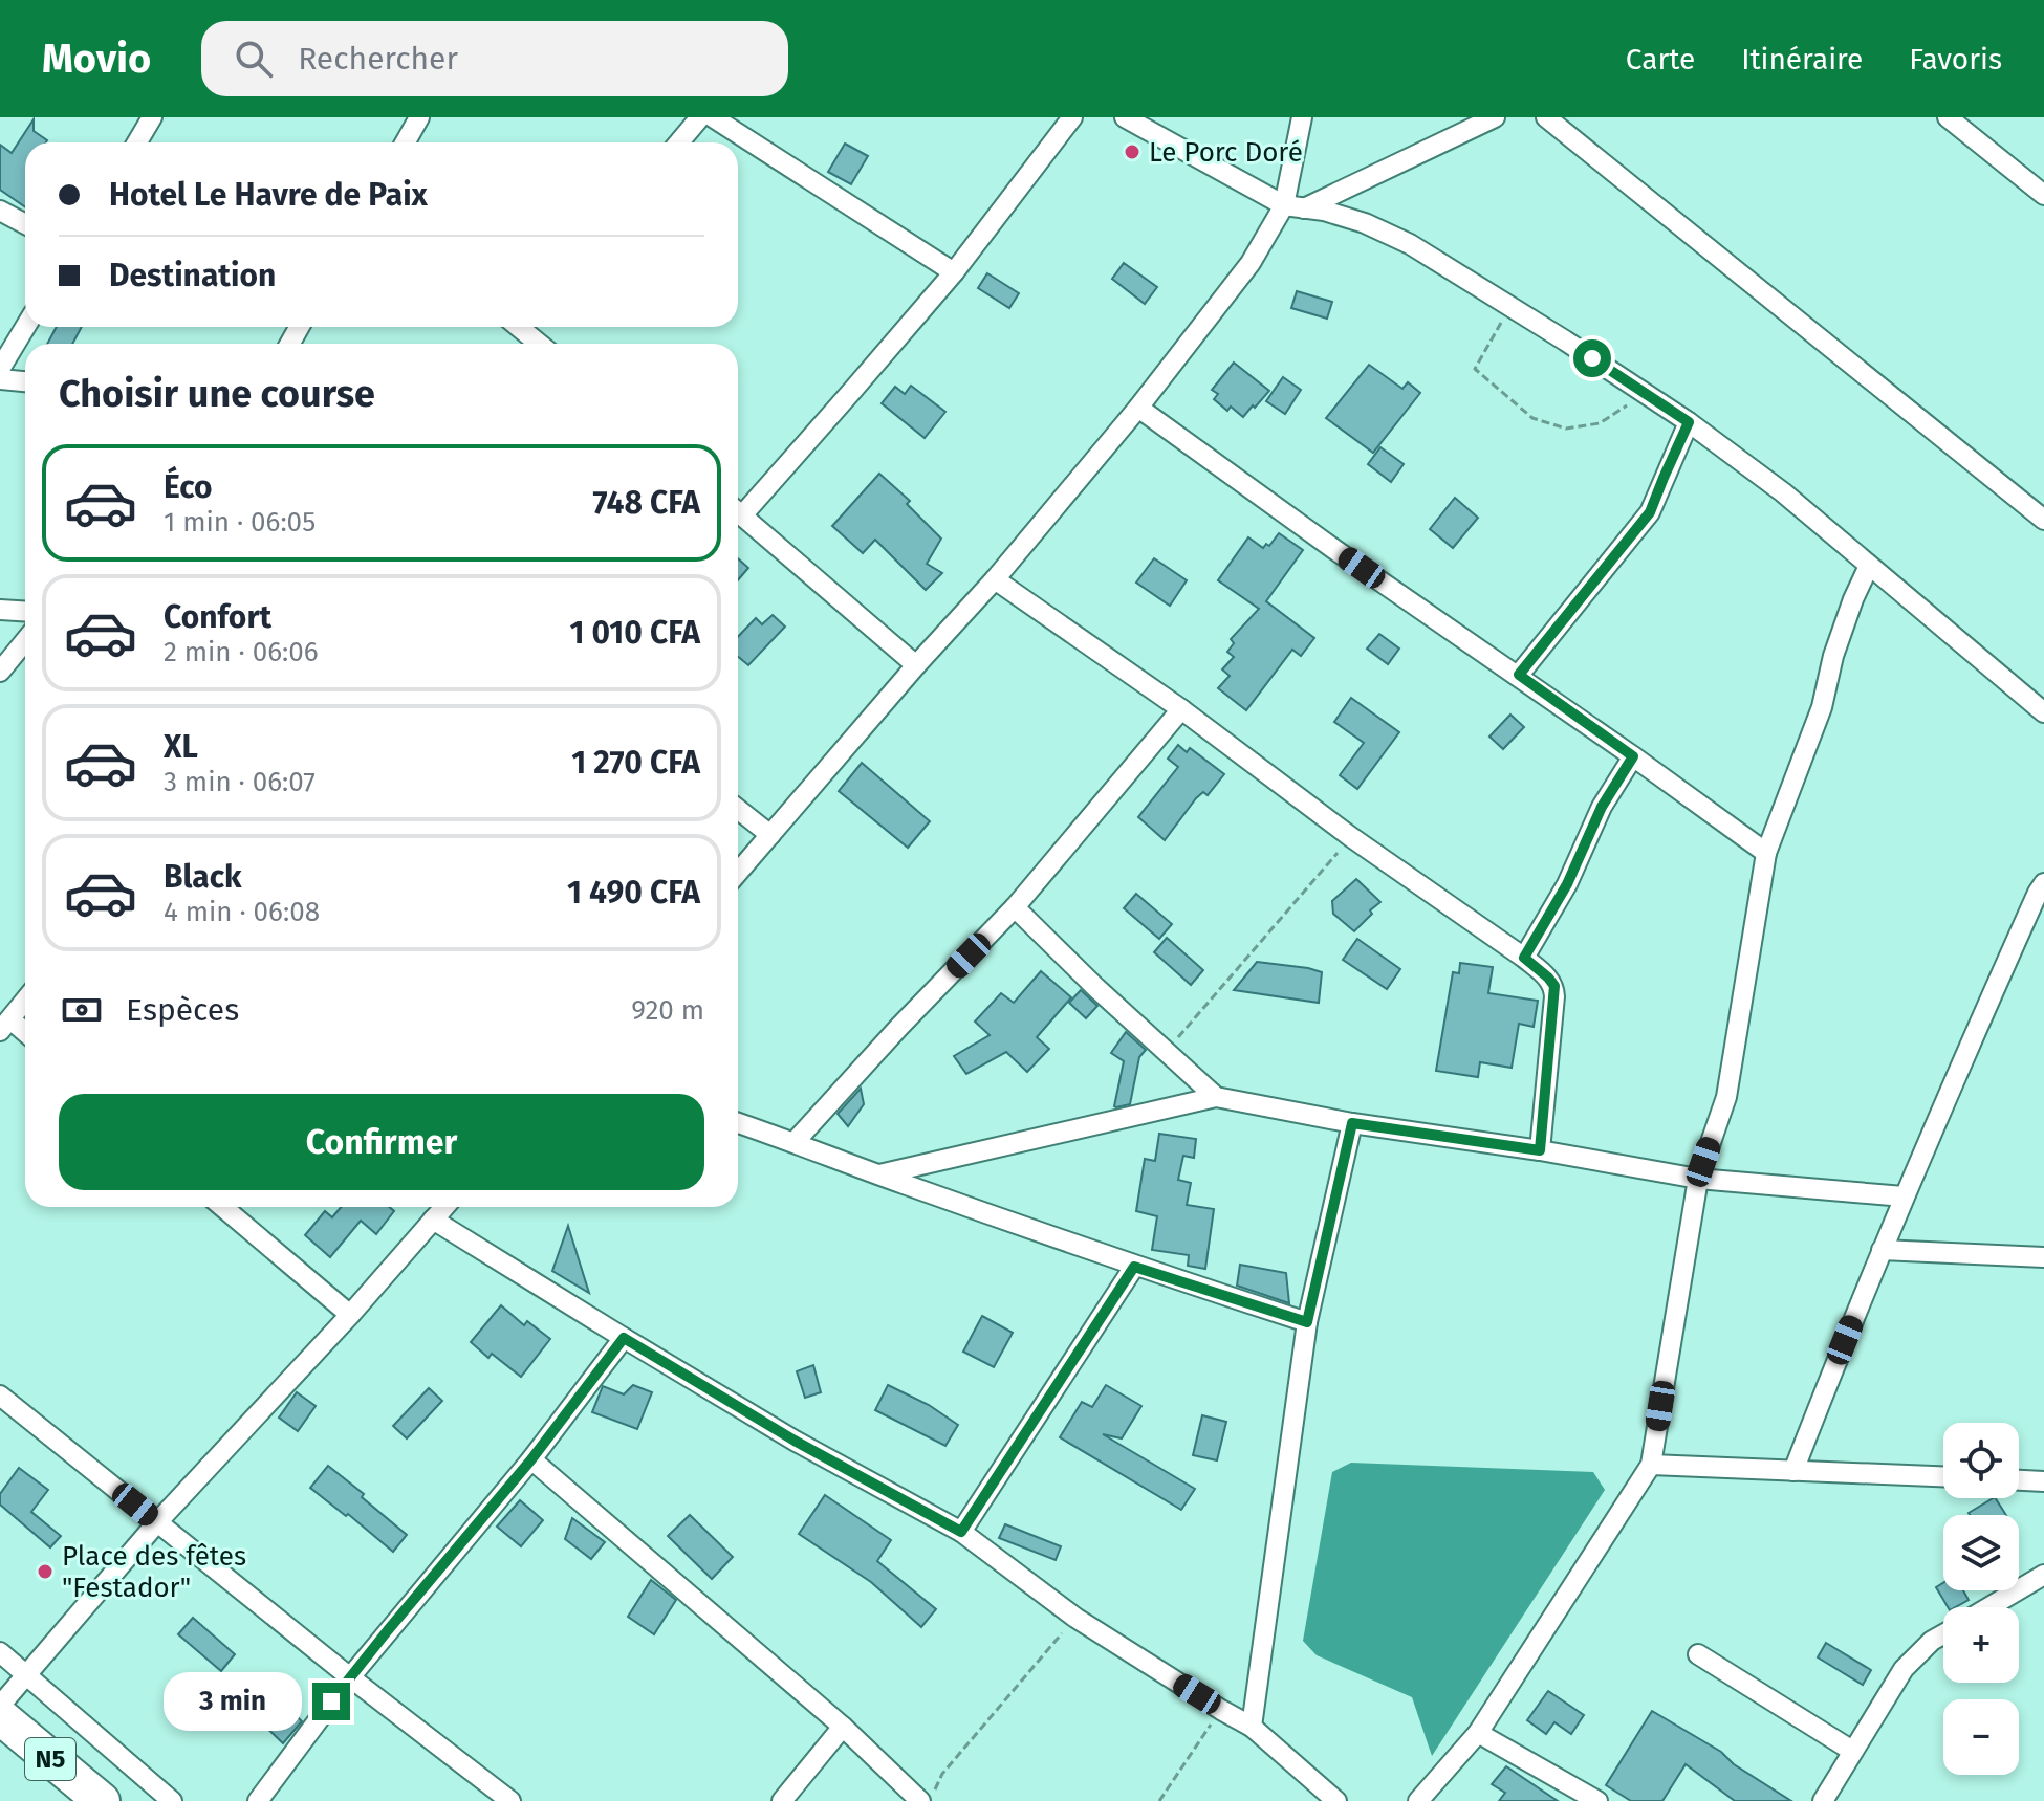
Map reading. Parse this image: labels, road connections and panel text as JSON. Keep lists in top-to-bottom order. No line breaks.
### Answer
{"streets":{"highway":["N5"]},"places":["Le Porc Doré","Place des fêtes \"Festador\""],"page":{"header":"Movio","search":"Rechercher","nav":["Carte","Itinéraire","Favoris"],"banner":["Hotel Le Havre de Paix","Destination"],"heading":"Choisir une course","list":[{"name":"Éco","note":"1 min · 06:05","value":"748 CFA"},{"name":"Confort","note":"2 min · 06:06","value":"1 010 CFA"},{"name":"XL","note":"3 min · 06:07","value":"1 270 CFA"},{"name":"Black","note":"4 min · 06:08","value":"1 490 CFA"}],"pay":["Espèces","920 m"],"buttons":"Confirmer","map_buttons":["+","−"],"bubble":"3 min"}}
